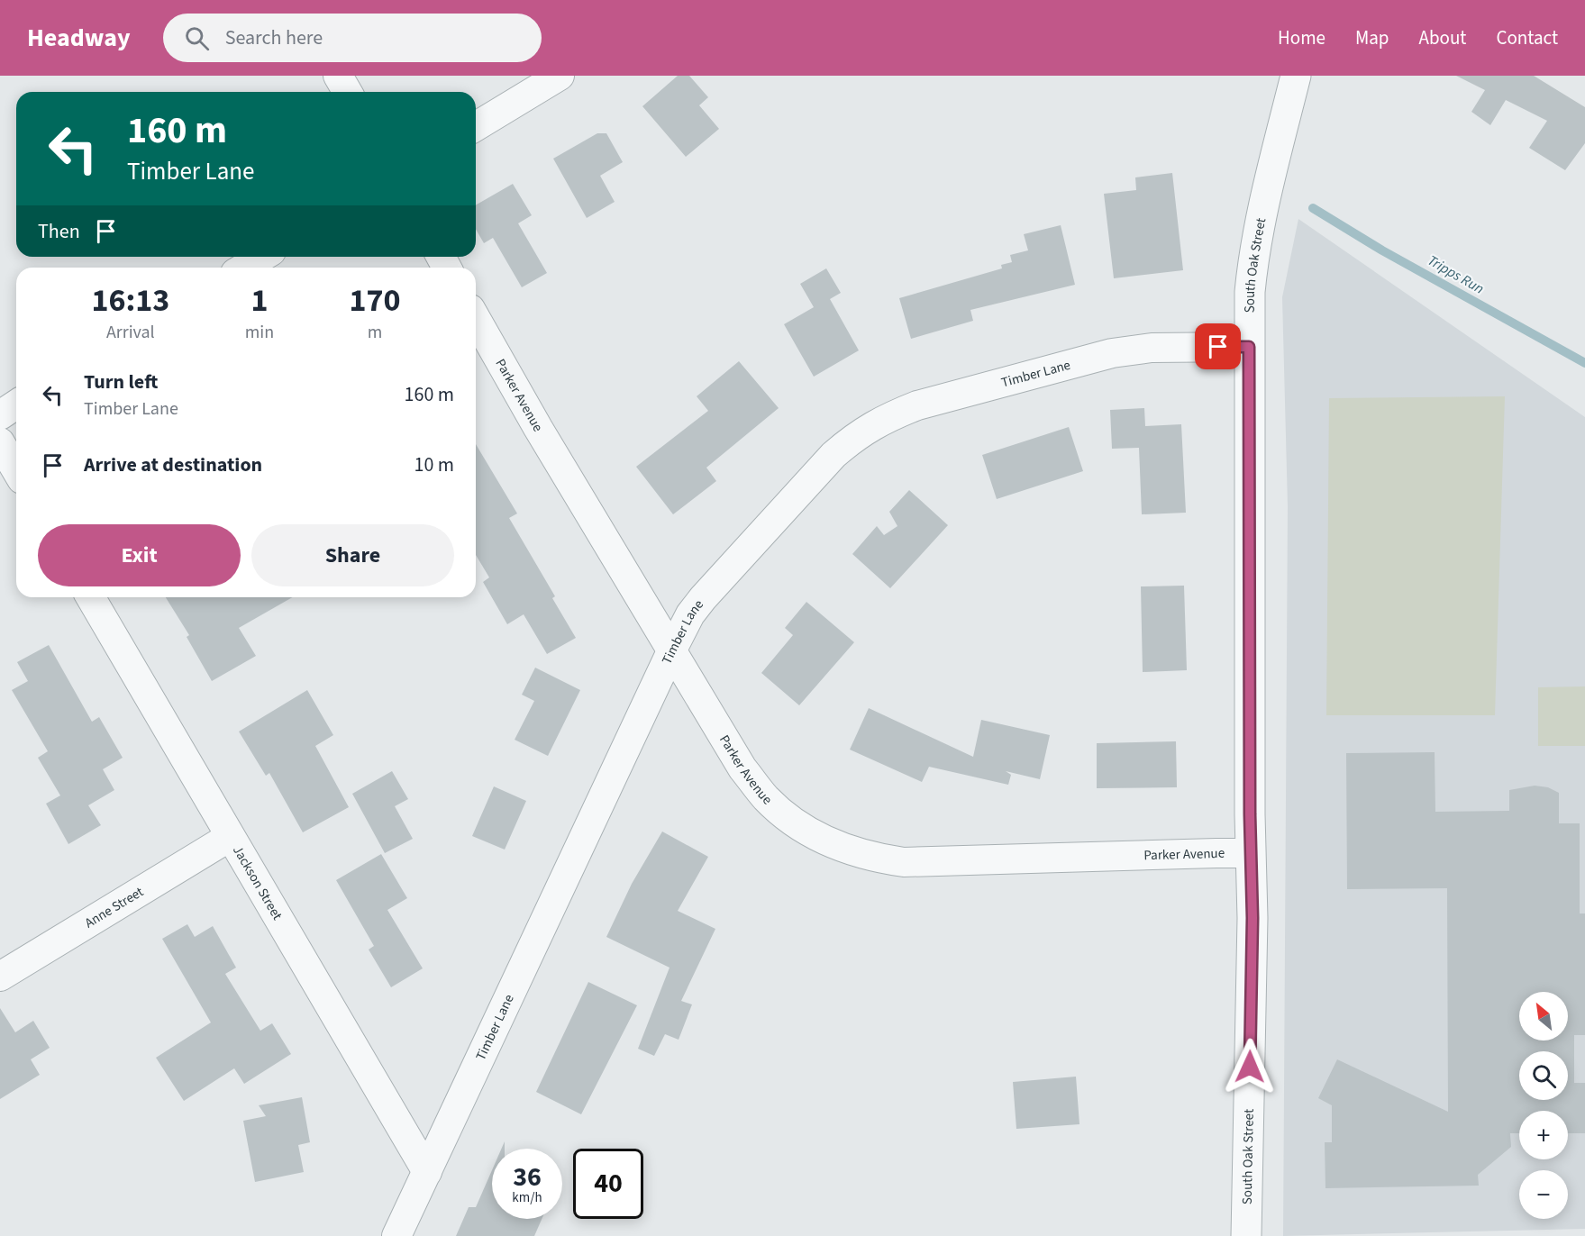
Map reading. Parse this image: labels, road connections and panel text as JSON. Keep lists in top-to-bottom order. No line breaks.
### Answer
{"streets":{"street":["South Oak Street","Timber Lane","Parker Avenue","Jackson Street","Anne Street"]},"crossings":[["South Oak Street","Timber Lane"],["South Oak Street","Parker Avenue"],["Timber Lane","Parker Avenue"],["Timber Lane","Jackson Street"],["Jackson Street","Anne Street"]],"water":["Tripps Run"],"north":"top left","page":{"header":"Headway","search":"Search here","nav":["Home","Map","About","Contact"],"turn":["160 m","Timber Lane"],"then":"Then","eta":["16:13","Arrival","1","min","170","m"],"list":[{"name":"Turn left","note":"Timber Lane","value":"160 m"},{"name":"Arrive at destination","value":"10 m"}],"buttons":["Exit","Share"],"map_buttons":["+","−"],"speed":"36 km/h","limit":"40"}}
